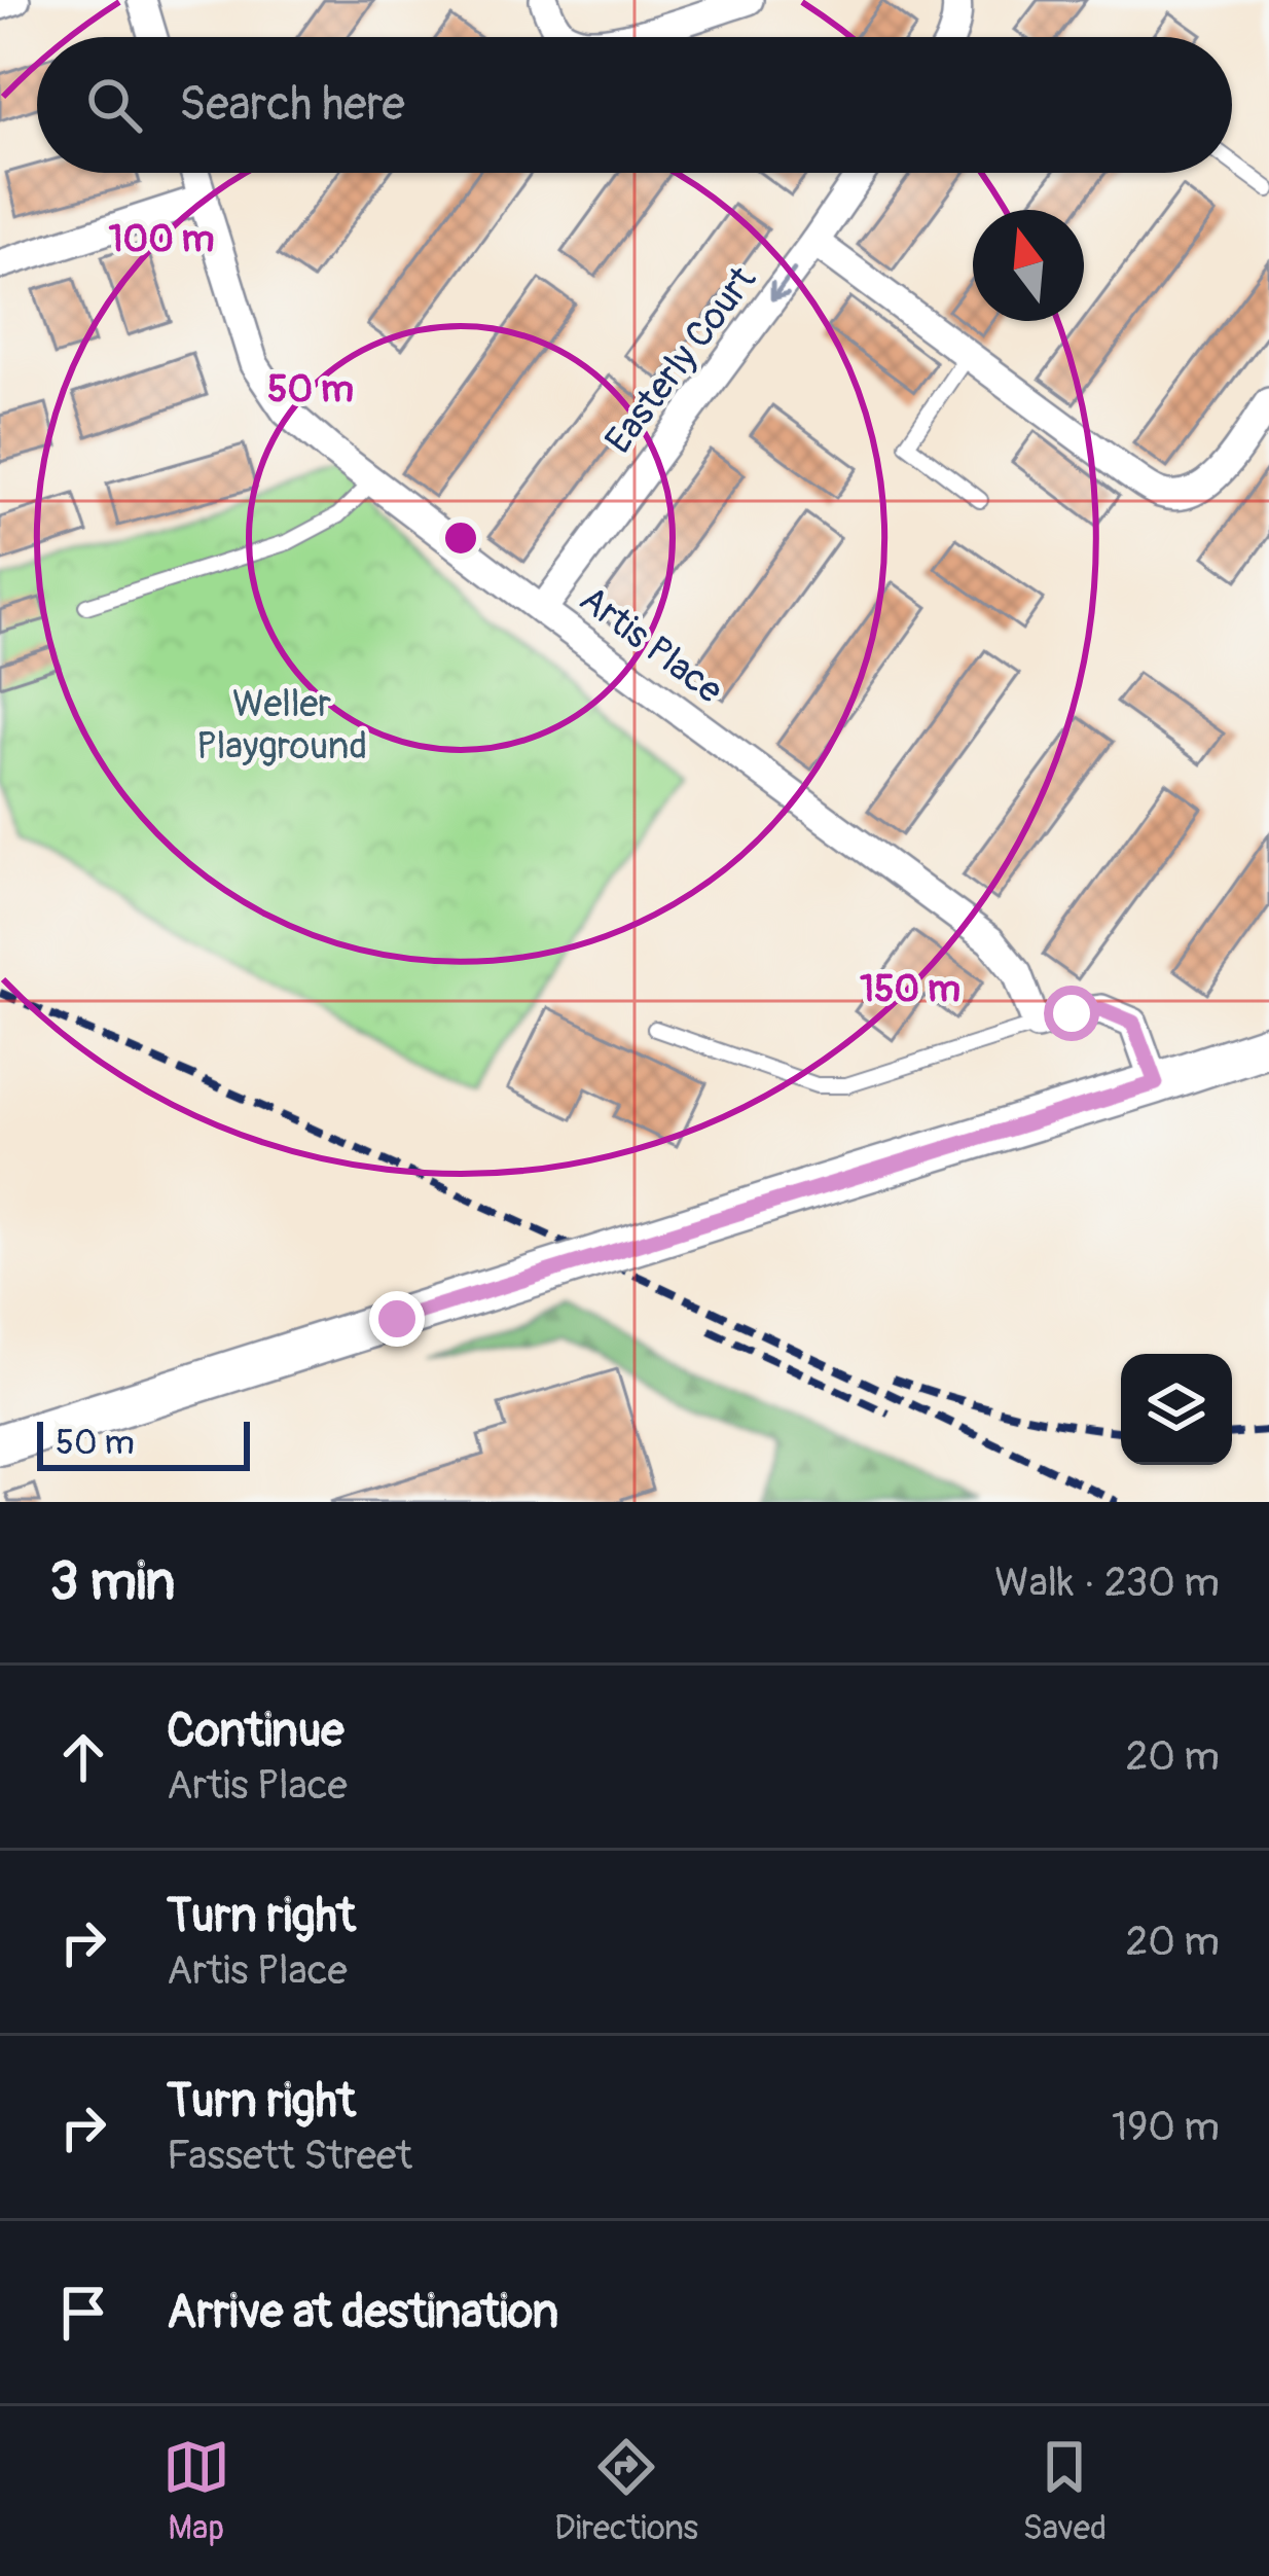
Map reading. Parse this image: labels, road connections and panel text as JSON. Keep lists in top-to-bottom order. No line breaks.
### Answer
{"streets":{"street":["Easterly Court","Artis Place"]},"crossings":[["Easterly Court","Artis Place"]],"one_way":["Easterly Court"],"parks":["Weller Playground"],"scale_bar":"50 m","north":"top","page":{"search":"Search here","scale":"50 m","heading":["3 min","Walk · 230 m"],"list":[["Continue","Artis Place","20 m"],["Turn right","Artis Place","20 m"],["Turn right","Fassett Street","190 m"],"Arrive at destination"],"nav":["Map","Directions","Saved"]},"rings":["100 m","50 m","150 m"]}
